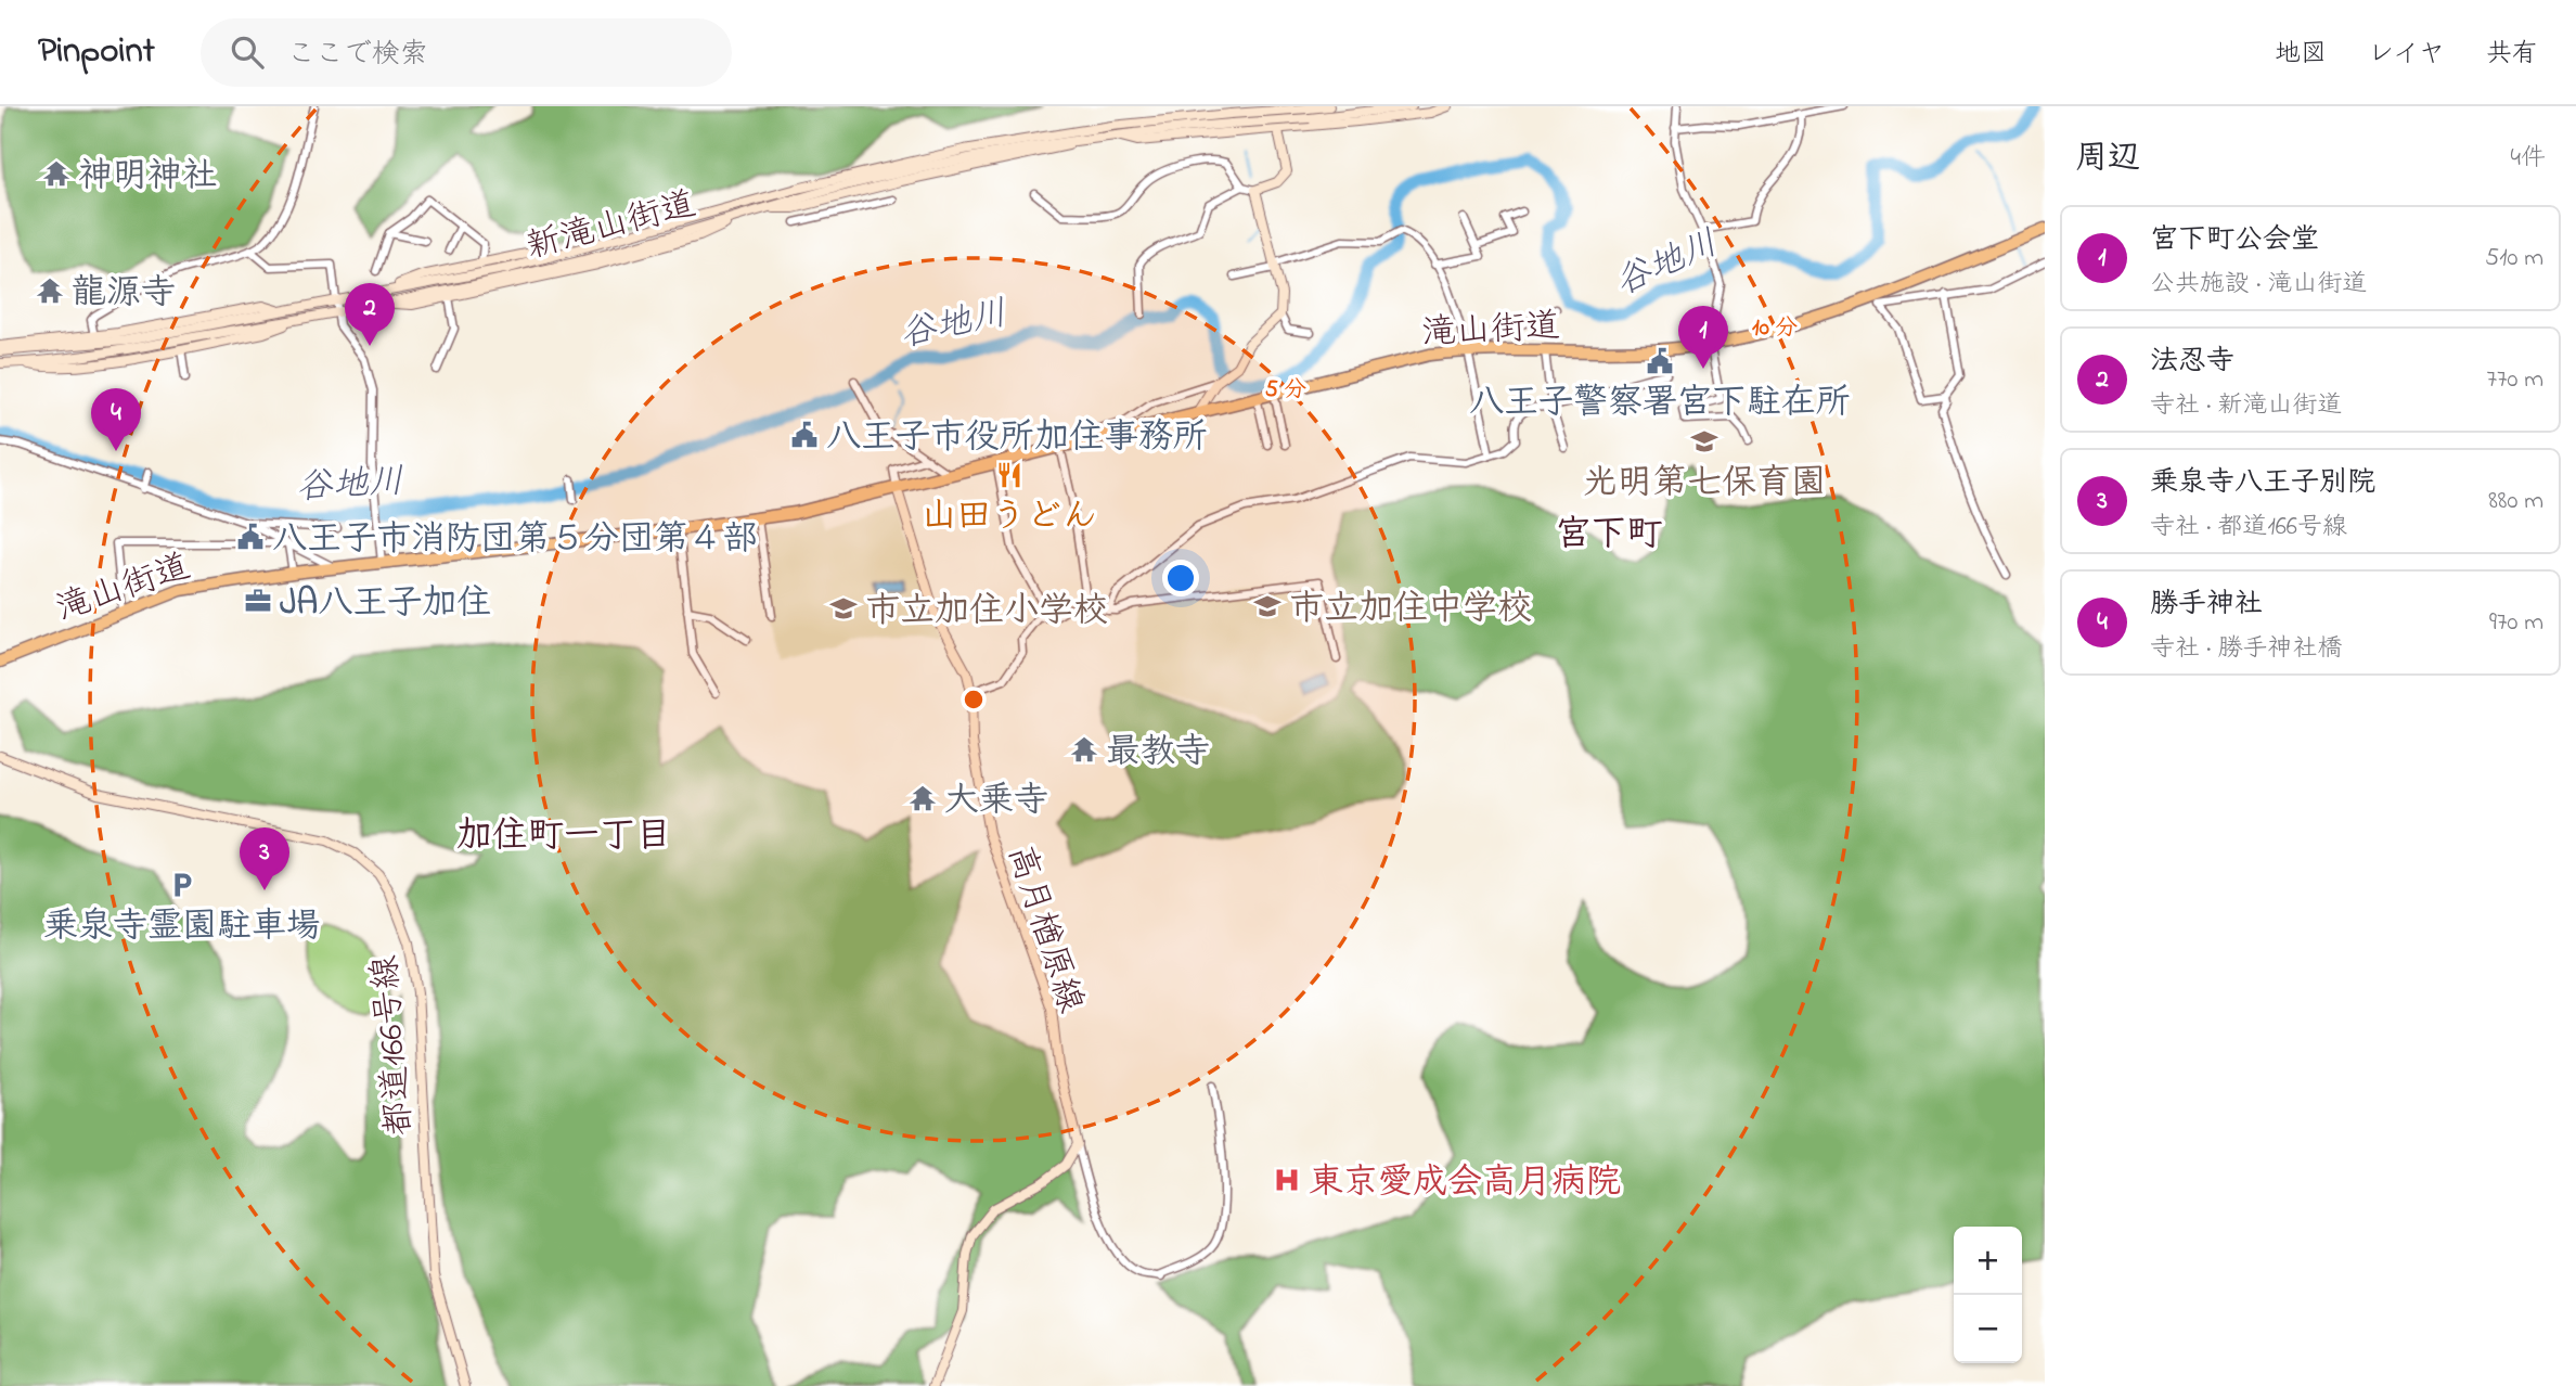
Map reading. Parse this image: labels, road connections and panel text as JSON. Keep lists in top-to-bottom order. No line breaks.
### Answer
{"streets":{"highway":["滝山街道"],"main road":["新滝山街道","高月楢原線","都道166号線"]},"crossings":[["滝山街道","高月楢原線"]],"districts":["宮下町","加住町一丁目"],"water":["谷地川"],"places":{"temple":["神明神社","龍源寺","最教寺","大乗寺"],"public building":["八王子警察署宮下駐在所","八王子市役所加住事務所","八王子市消防団第５分団第４部"],"school or university":["光明第七保育園","市立加住中学校","市立加住小学校"],"restaurant":["山田うどん"],"office":["JA八王子加住"],"parking":["乗泉寺霊園駐車場"],"hospital":["東京愛成会高月病院"]},"page":{"header":"Pinpoint","search":"ここで検索","nav":["地図","レイヤ","共有"],"heading":["周辺","4件"],"list":[{"mark":"1","name":"宮下町公会堂","note":"公共施設 · 滝山街道","value":"510 m"},{"mark":"2","name":"法忍寺","note":"寺社 · 新滝山街道","value":"770 m"},{"mark":"3","name":"乗泉寺八王子別院","note":"寺社 · 都道166号線","value":"880 m"},{"mark":"4","name":"勝手神社","note":"寺社 · 勝手神社橋","value":"970 m"}],"pins":["2","1","4","3"],"map_buttons":["+","−"]},"rings":["10 分","5 分"]}
